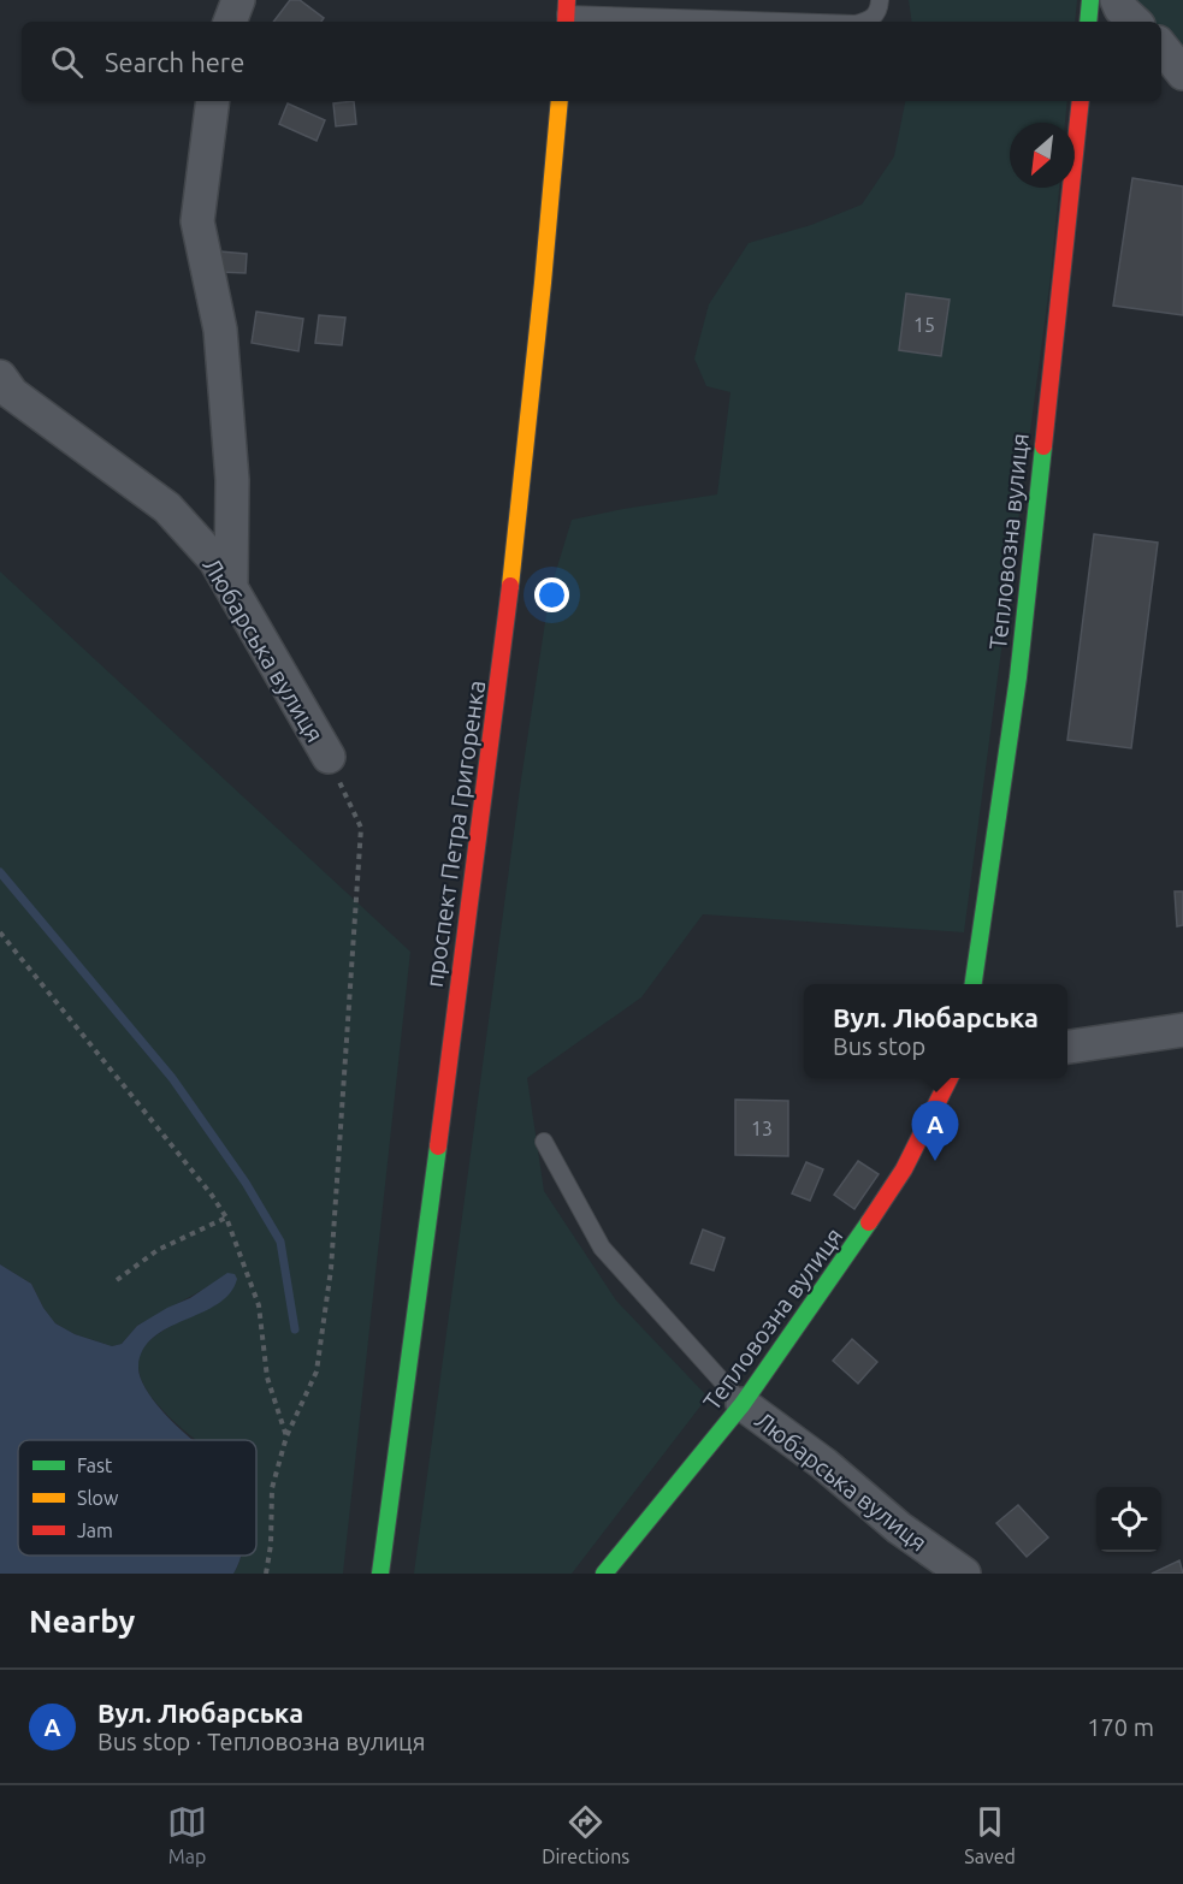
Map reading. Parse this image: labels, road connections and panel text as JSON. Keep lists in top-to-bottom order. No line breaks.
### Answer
{"streets":{"main road":["Тепловозна вулиця","проспект Петра Григоренка"],"street":["Любарська вулиця"]},"crossings":[["Тепловозна вулиця","Любарська вулиця"]],"house_numbers":["15","13"],"legend":["Fast","Slow","Jam"],"north":"bottom left","page":{"search":"Search here","popup":["Вул. Любарська","Bus stop"],"pins":"A","heading":"Nearby","list":[{"mark":"A","name":"Вул. Любарська","note":"Bus stop · Тепловозна вулиця","value":"170 m"}],"nav":["Map","Directions","Saved"]}}
